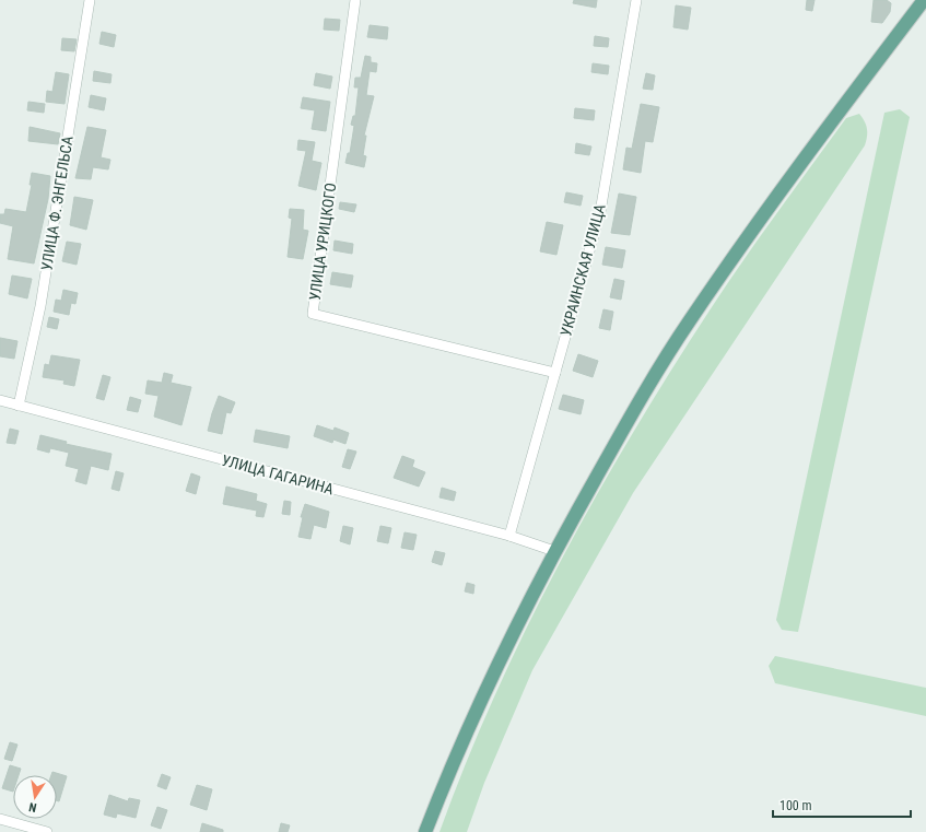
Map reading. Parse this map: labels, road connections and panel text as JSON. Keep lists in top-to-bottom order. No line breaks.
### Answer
{"streets":{"street":["УЛИЦА Ф. ЭНГЕЛЬСА","УЛИЦА УРИЦКОГО","УКРАИНСКАЯ УЛИЦА","УЛИЦА ГАГАРИНА"]},"crossings":[["УЛИЦА Ф. ЭНГЕЛЬСА","УЛИЦА ГАГАРИНА"],["УЛИЦА УРИЦКОГО","УКРАИНСКАЯ УЛИЦА"],["УКРАИНСКАЯ УЛИЦА","УЛИЦА ГАГАРИНА"]],"scale_bar":"100 m","north":"bottom"}
